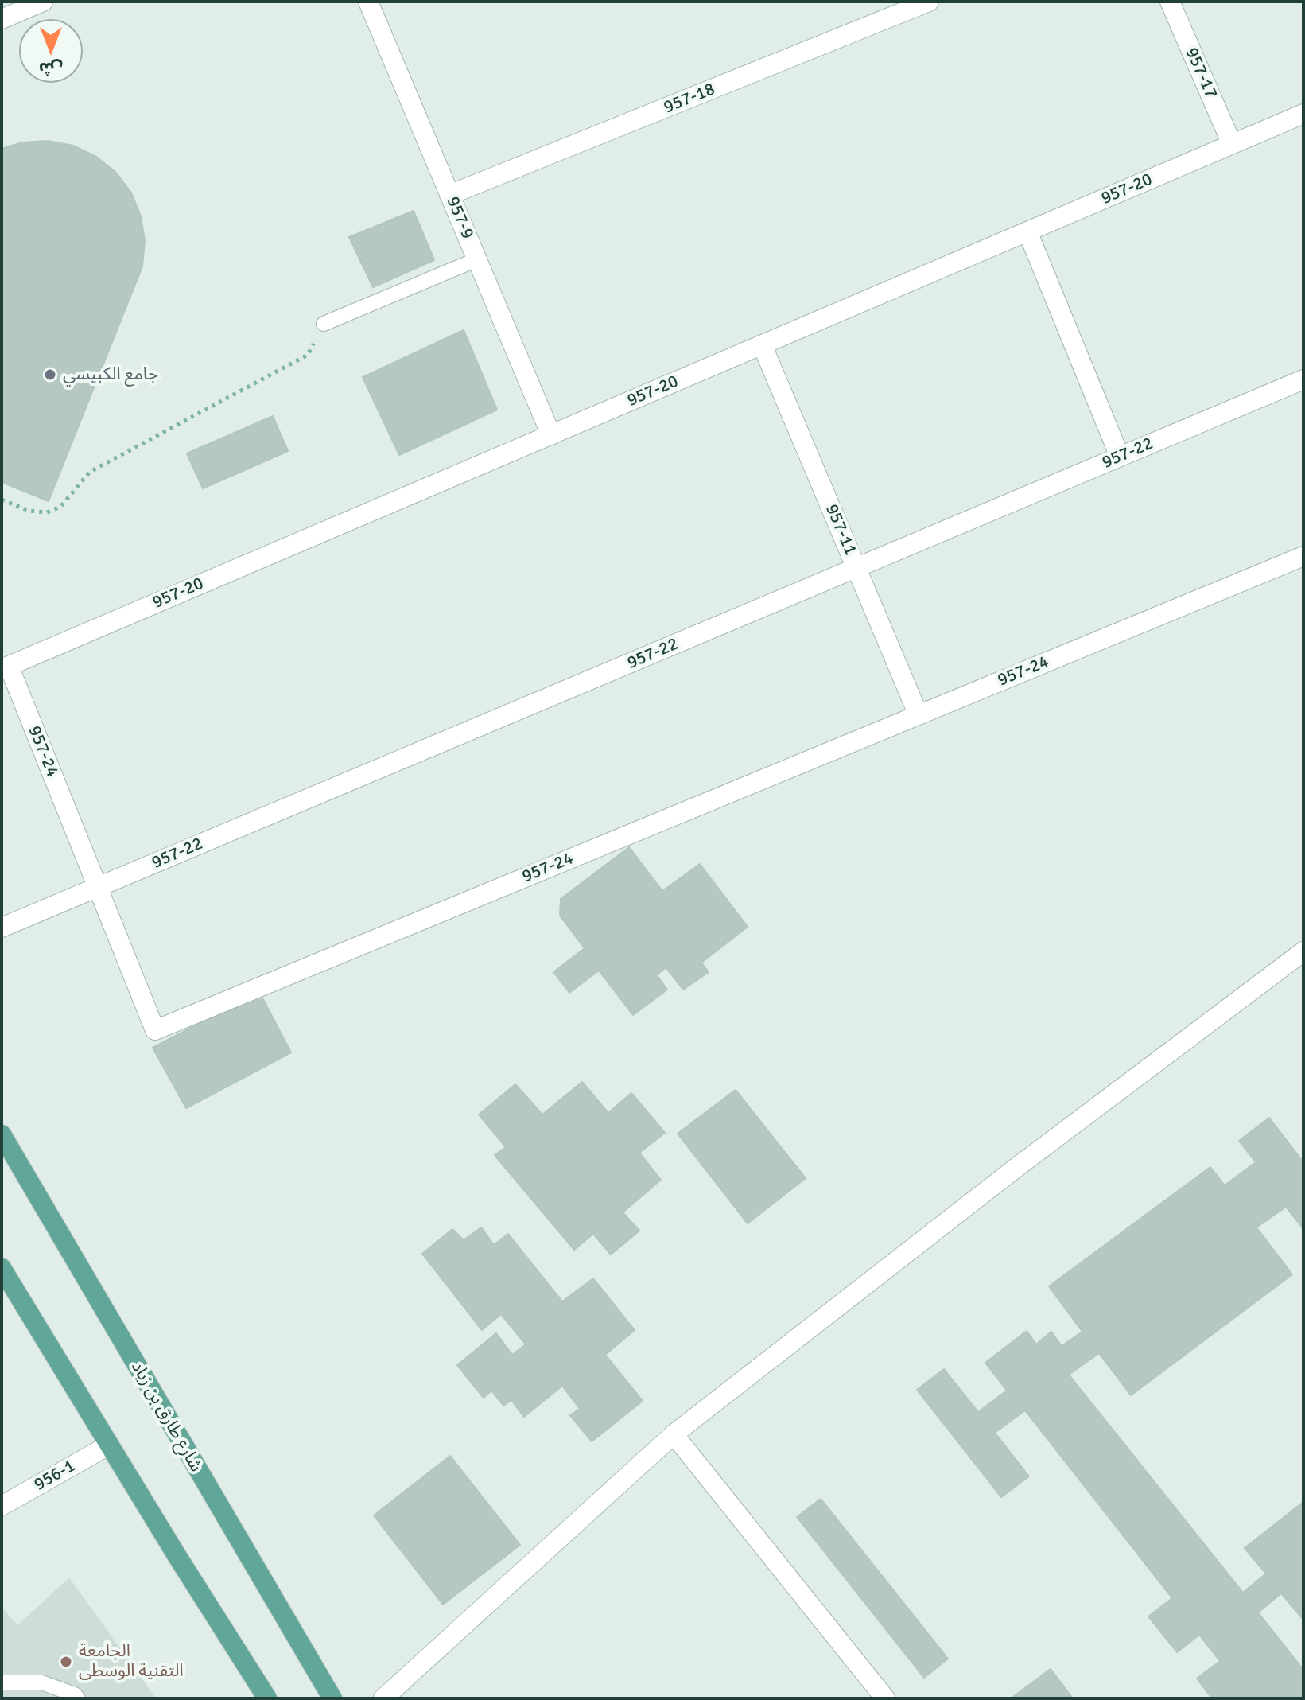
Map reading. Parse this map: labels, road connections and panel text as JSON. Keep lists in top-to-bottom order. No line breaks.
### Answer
{"streets":{"main road":["شارع طارق بن زياد"],"street":["957-17","957-18","957-20","957-9","957-22","957-11","957-24","956-1"]},"crossings":[["957-17","957-20"],["957-18","957-9"],["957-20","957-9"],["957-20","957-11"],["957-20","957-24"],["957-22","957-11"],["957-22","957-24"],["957-11","957-24"]],"places":["جامع الكبيسي","الجامعة التقنية الوسطى"],"north":"bottom"}
